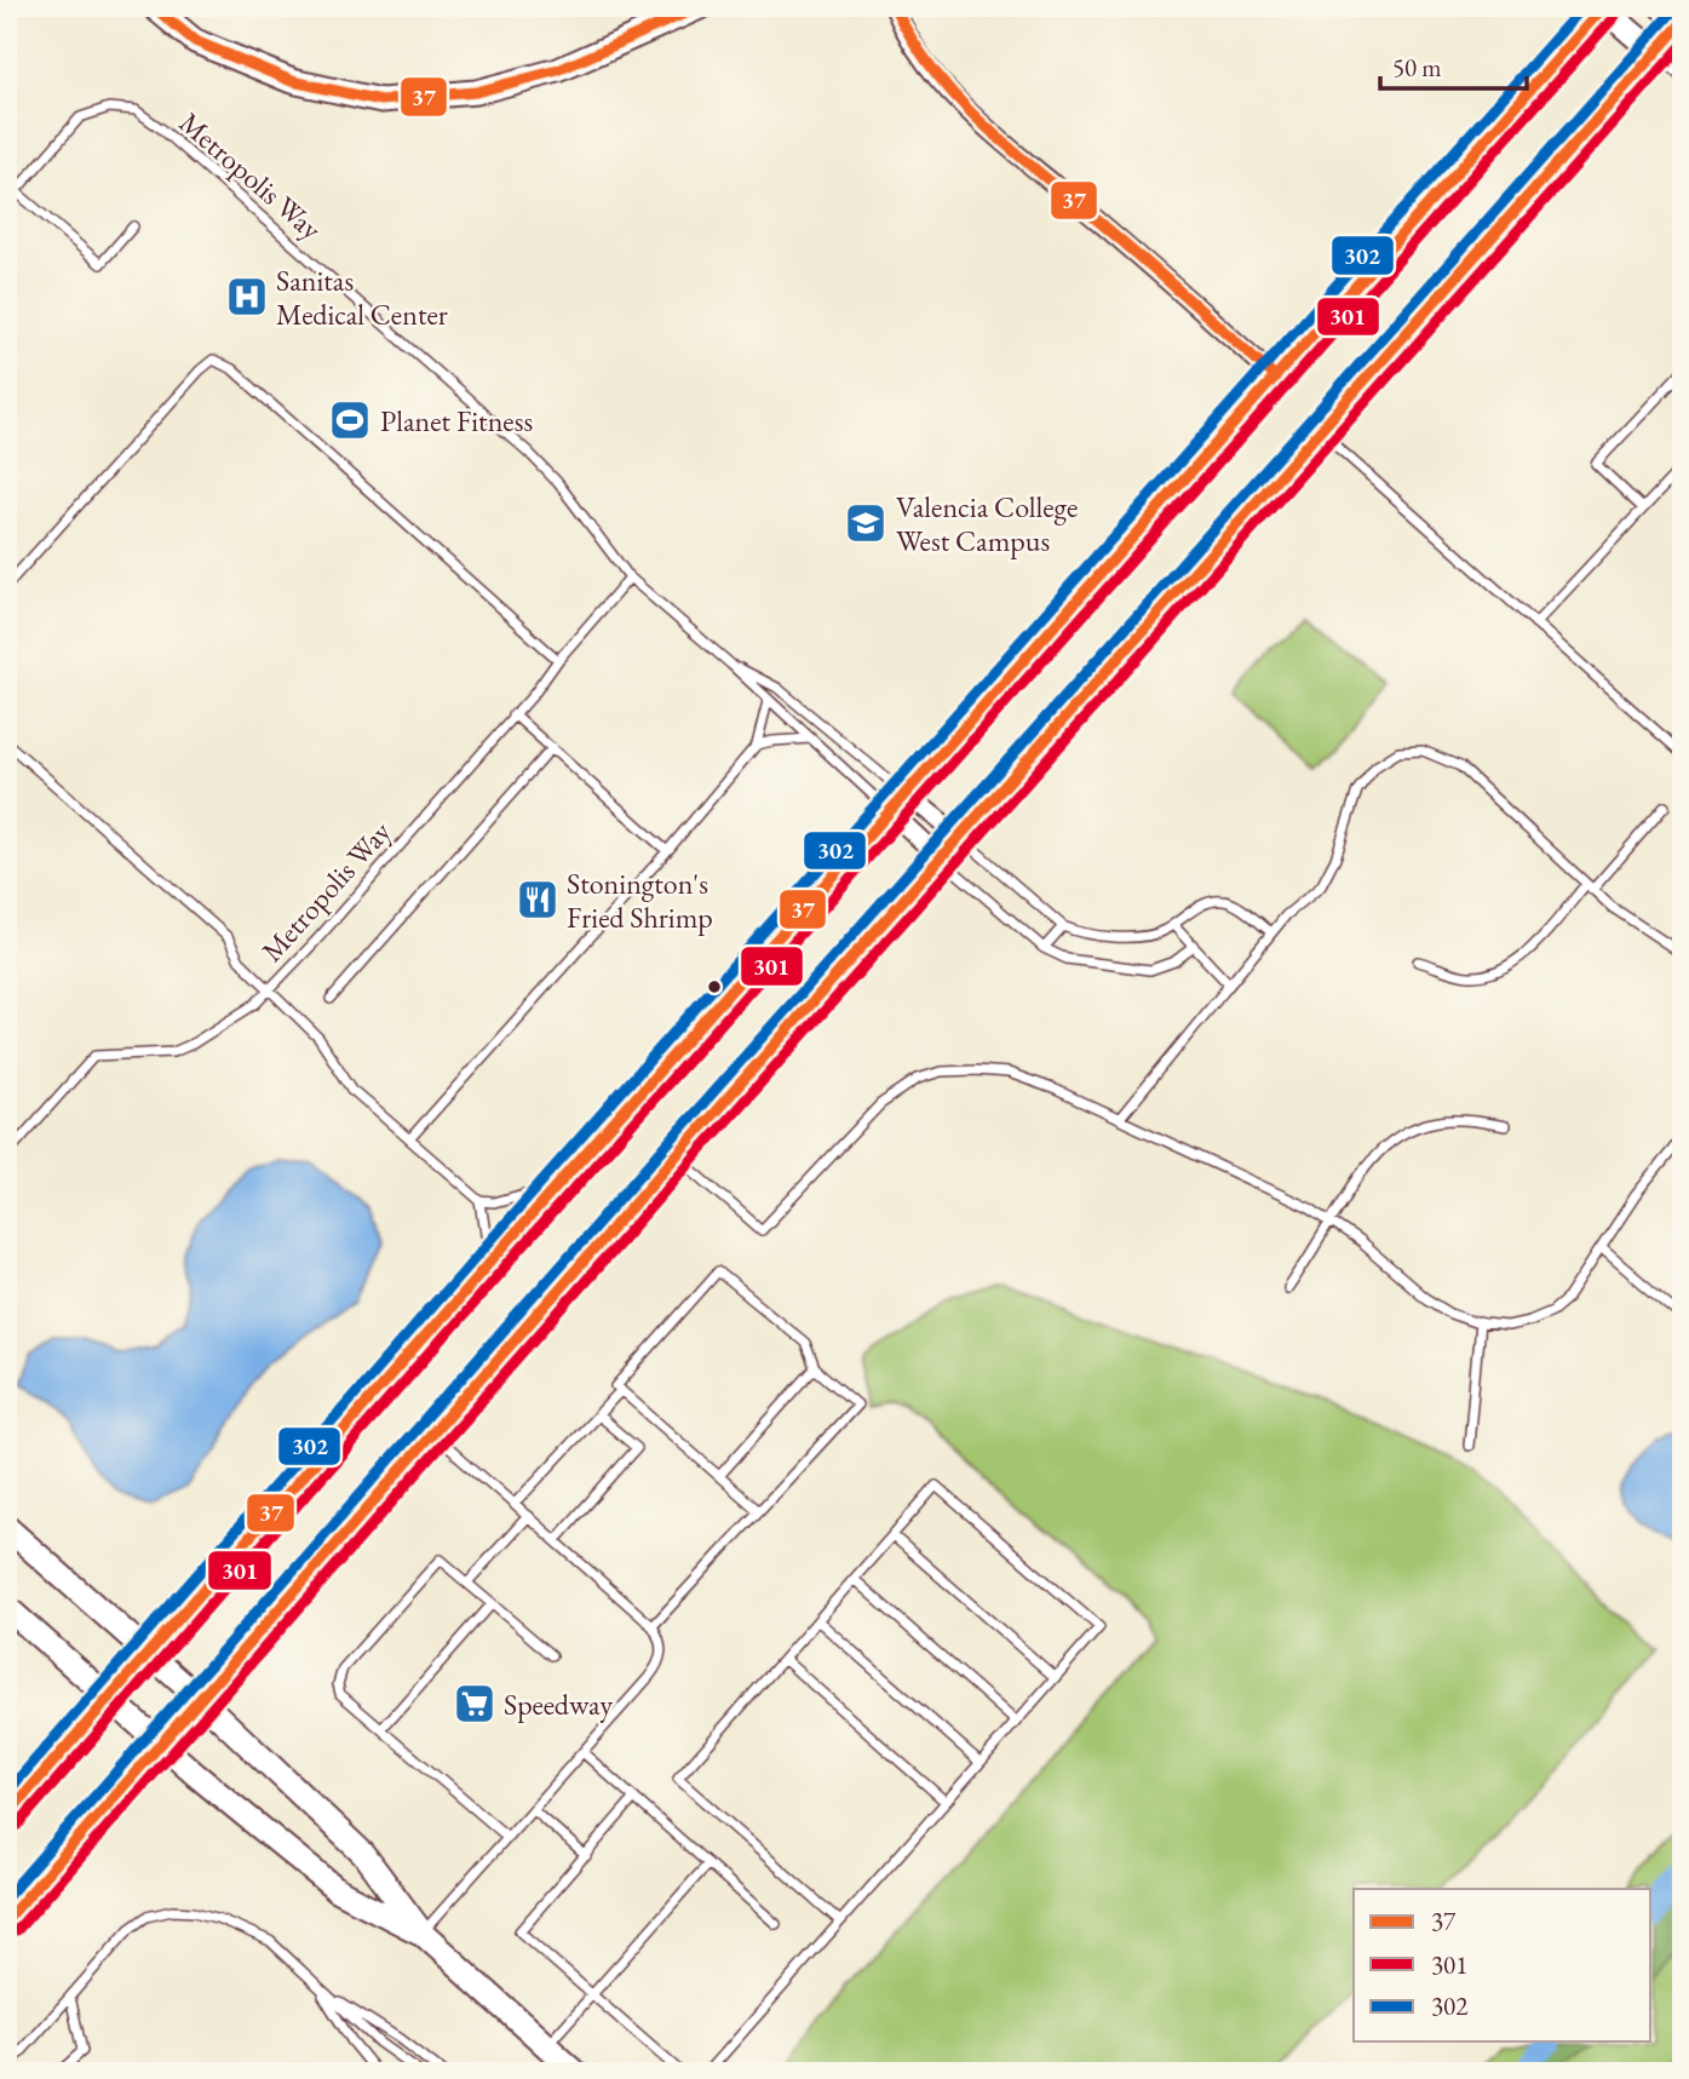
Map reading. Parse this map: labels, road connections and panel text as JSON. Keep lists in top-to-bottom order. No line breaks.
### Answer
{"streets":{"lane":["Metropolis Way"]},"places":{"hospital":["Sanitas Medical Center"],"sports":["Planet Fitness"],"school or university":["Valencia College West Campus"],"restaurant":["Stonington's Fried Shrimp"],"supermarket":["Speedway"]},"lines":["transit line 37","transit line 302","transit line 301"],"legend":["37","301","302"],"scale_bar":"50 m"}
